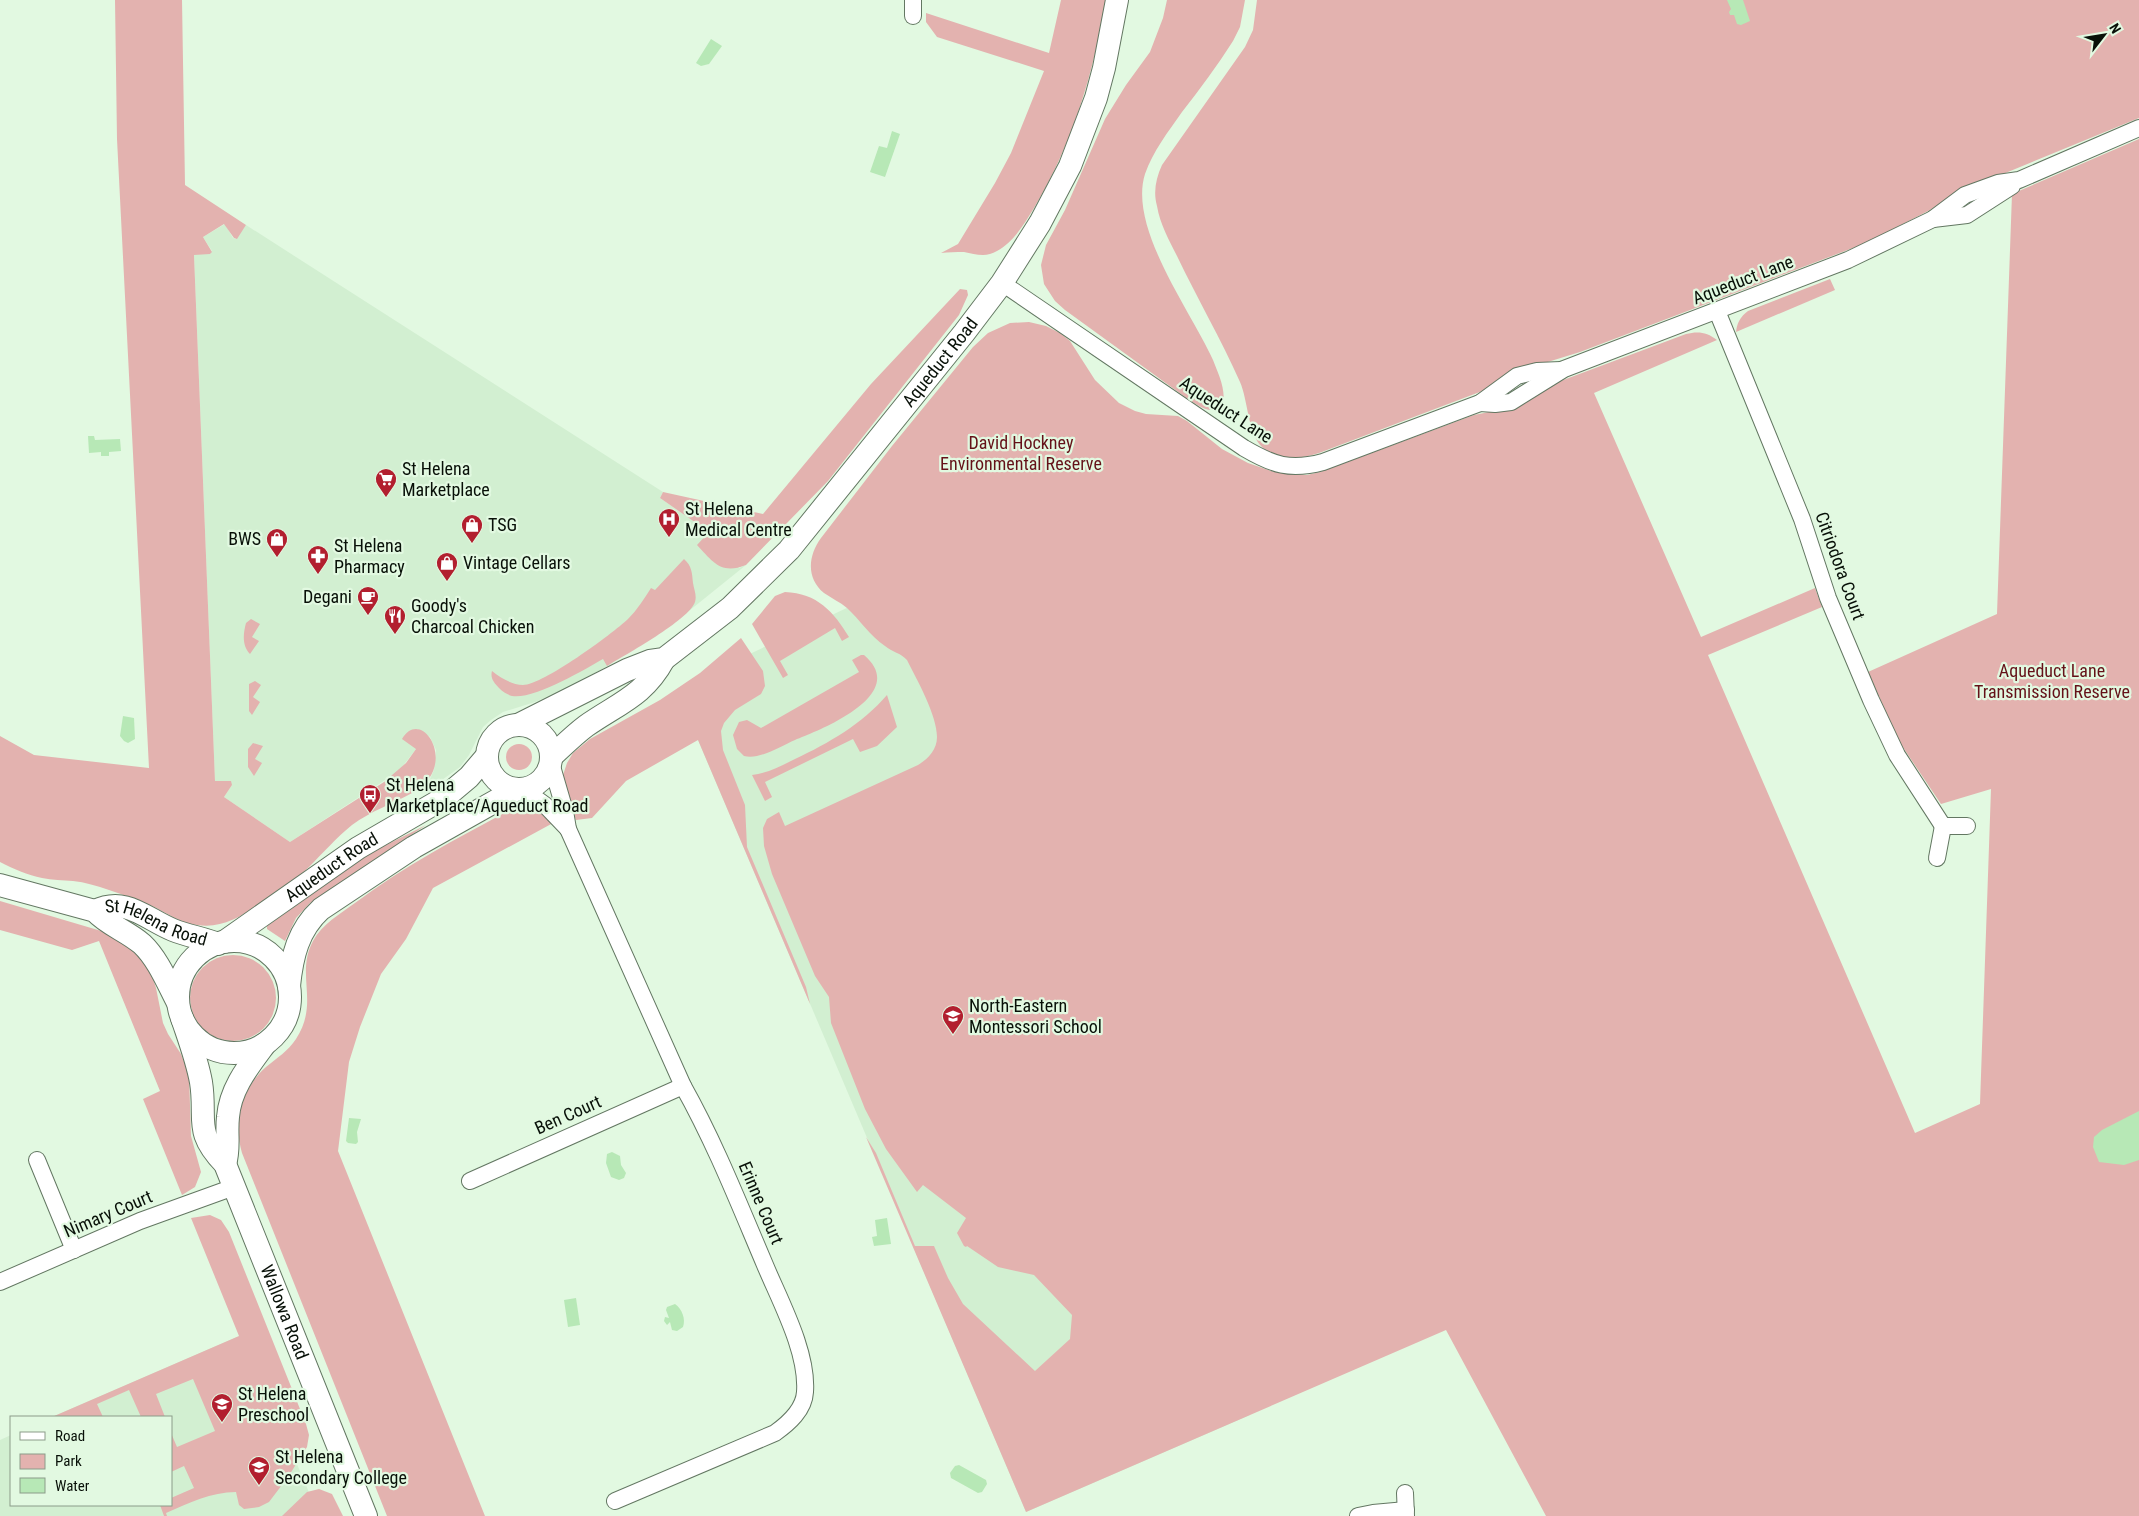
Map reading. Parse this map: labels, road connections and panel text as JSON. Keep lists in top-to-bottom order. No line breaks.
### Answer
{"streets":{"main road":["Aqueduct Road","St Helena Road","Wallowa Road"],"street":["Aqueduct Lane","Citriodora Court","Ben Court","Erinne Court","Nimary Court"]},"crossings":[["Aqueduct Lane","Aqueduct Road"],["Aqueduct Lane","Citriodora Court"],["Aqueduct Road","St Helena Road"],["Aqueduct Road","Erinne Court"],["Aqueduct Road","Wallowa Road"],["St Helena Road","Wallowa Road"],["Ben Court","Erinne Court"],["Nimary Court","Wallowa Road"]],"parks":["David Hockney Environmental Reserve","Aqueduct Lane Transmission Reserve"],"places":{"supermarket":["St Helena Marketplace"],"hospital":["St Helena Medical Centre"],"shop":["TSG","BWS","Vintage Cellars"],"pharmacy":["St Helena Pharmacy"],"cafe":["Degani"],"restaurant":["Goody's Charcoal Chicken"],"bus stop":["St Helena Marketplace/Aqueduct Road"],"school or university":["North-Eastern Montessori School","St Helena Preschool","St Helena Secondary College"]},"legend":["Road","Park","Water"],"north":"top right"}
